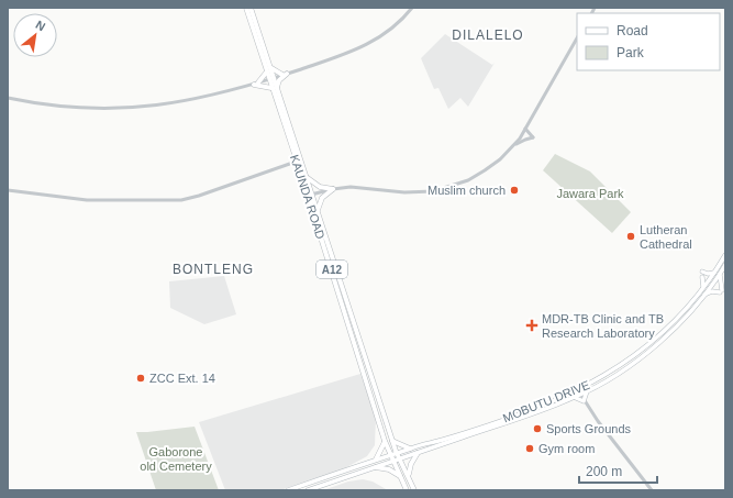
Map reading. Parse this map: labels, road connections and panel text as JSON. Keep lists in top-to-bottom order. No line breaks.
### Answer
{"streets":{"main road":["KAUNDA ROAD","A12","MOBUTU DRIVE"]},"crossings":[["KAUNDA ROAD","A12"],["KAUNDA ROAD","MOBUTU DRIVE"],["A12","MOBUTU DRIVE"]],"districts":["DILALELO","BONTLENG"],"parks":["Jawara Park","Gaborone old Cemetery"],"places":{"other":["Muslim church","Lutheran Cathedral","ZCC Ext. 14","Sports Grounds","Gym room"],"health":["MDR-TB Clinic and TB Research Laboratory"]},"legend":["Road","Park"],"scale_bar":"200 m","north":"top right"}
